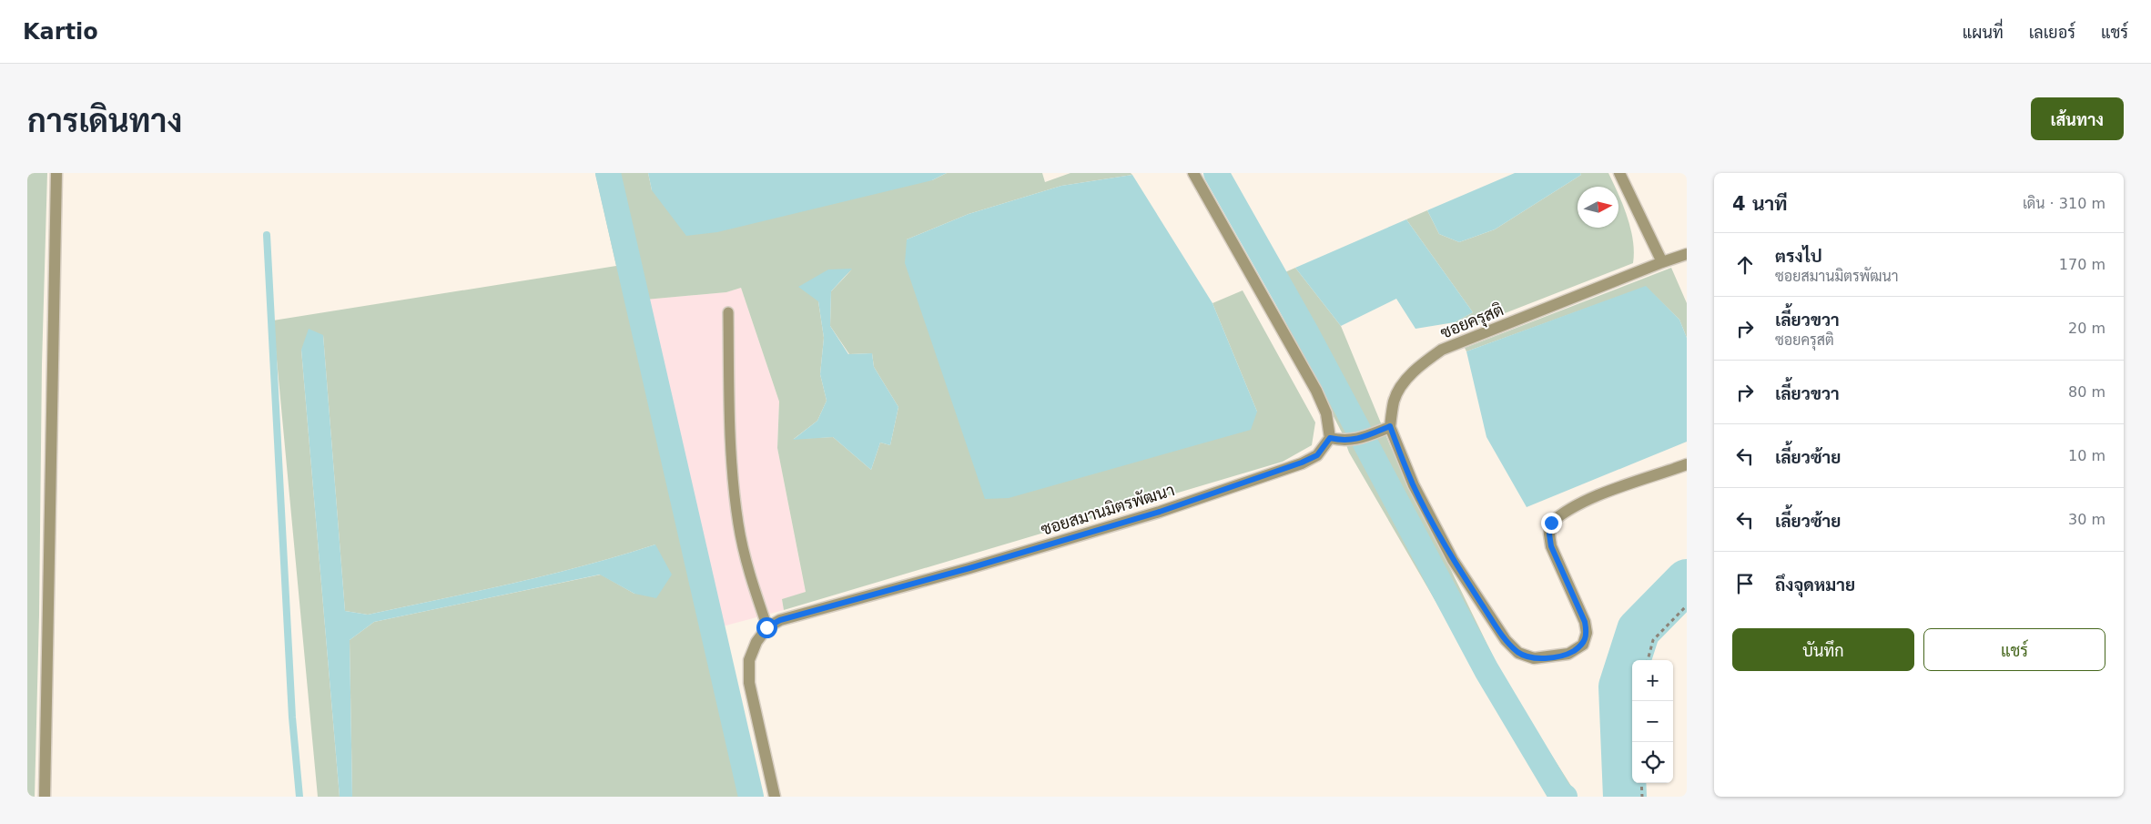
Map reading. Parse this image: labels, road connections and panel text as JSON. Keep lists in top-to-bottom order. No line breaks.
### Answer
{"streets":{"street":["ซอยครุสติ","ซอยสมานมิตรพัฒนา"]},"north":"right","page":{"header":"Kartio","nav":["แผนที่","เลเยอร์","แชร์"],"buttons":["เส้นทาง",["บันทึก","แชร์"]],"title":"การเดินทาง","heading":["4 นาที","เดิน · 310 m"],"list":[["ตรงไป","ซอยสมานมิตรพัฒนา","170 m"],["เลี้ยวขวา","ซอยครุสติ","20 m"],["เลี้ยวขวา","80 m"],["เลี้ยวซ้าย","10 m"],["เลี้ยวซ้าย","30 m"],"ถึงจุดหมาย"],"map_buttons":["+","−"]}}
